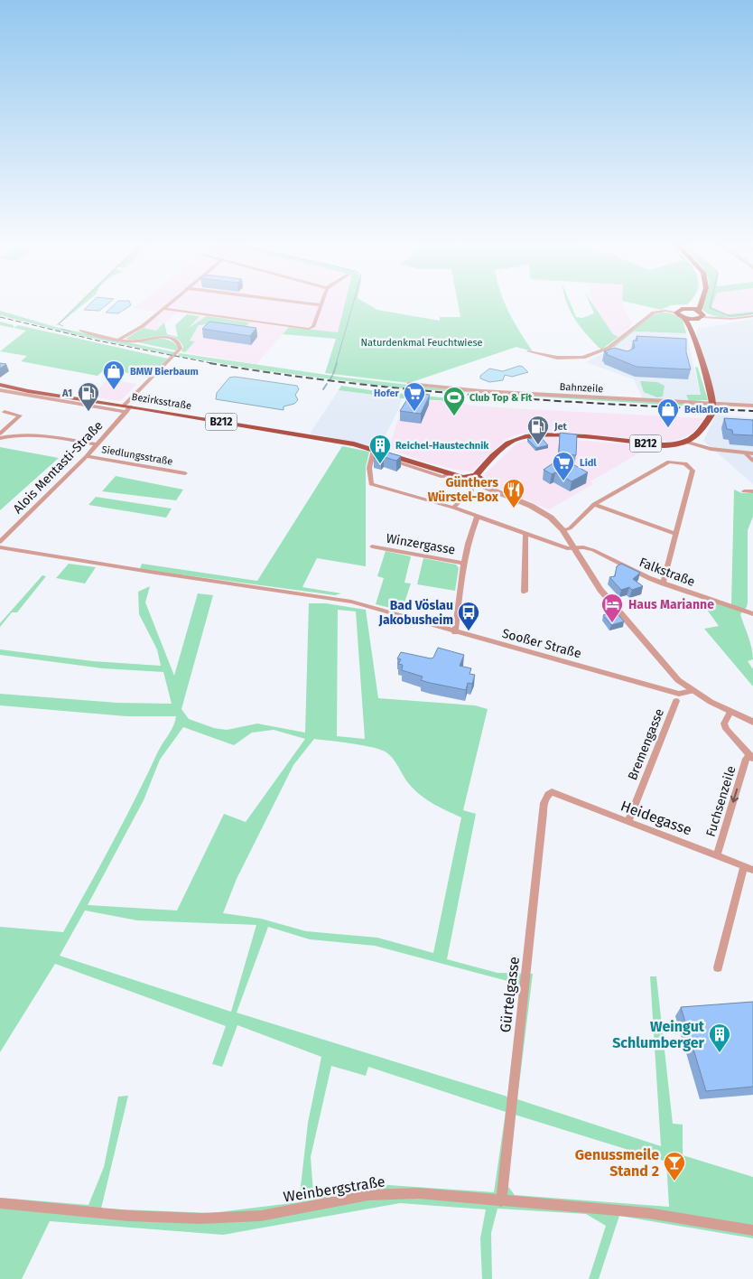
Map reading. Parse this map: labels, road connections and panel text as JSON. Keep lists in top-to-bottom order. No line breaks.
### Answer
{"streets":{"main road":["Bezirksstraße","B212"],"street":["Bahnzeile","Siedlungsstraße","Alois Mentasti-Straße","Winzergasse","Falkstraße","Sooßer Straße","Bremengasse","Fuchsenzeile","Heidegasse","Gürtelgasse","Weinbergstraße"]},"crossings":[["Bezirksstraße","B212"],["Bezirksstraße","Alois Mentasti-Straße"],["Bezirksstraße","Falkstraße"],["B212","Falkstraße"],["Siedlungsstraße","Alois Mentasti-Straße"],["Bremengasse","Heidegasse"],["Fuchsenzeile","Heidegasse"],["Heidegasse","Gürtelgasse"],["Gürtelgasse","Weinbergstraße"]],"one_way":["Fuchsenzeile"],"parks":["Naturdenkmal Feuchtwiese"],"places":{"shop":["BMW Bierbaum","Bellaflora"],"fuel station":["A1","Jet"],"supermarket":["Hofer","Lidl"],"sports":["Club Top & Fit"],"building":["Reichel-Haustechnik","Weingut Schlumberger"],"restaurant":["Günthers Würstel-Box"],"hotel":["Haus Marianne"],"bus stop":["Bad Vöslau Jakobusheim"],"bar":["Genussmeile Stand 2"]}}
